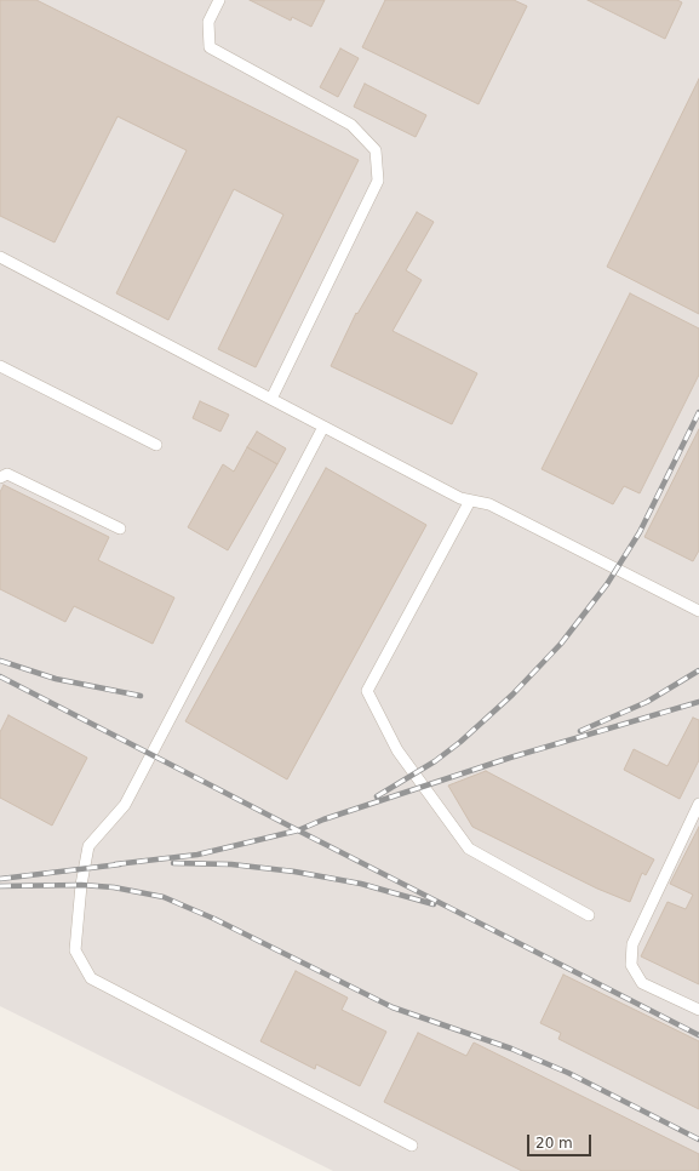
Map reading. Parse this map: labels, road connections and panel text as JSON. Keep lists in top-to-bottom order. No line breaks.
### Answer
{"scale_bar":"20 m"}
